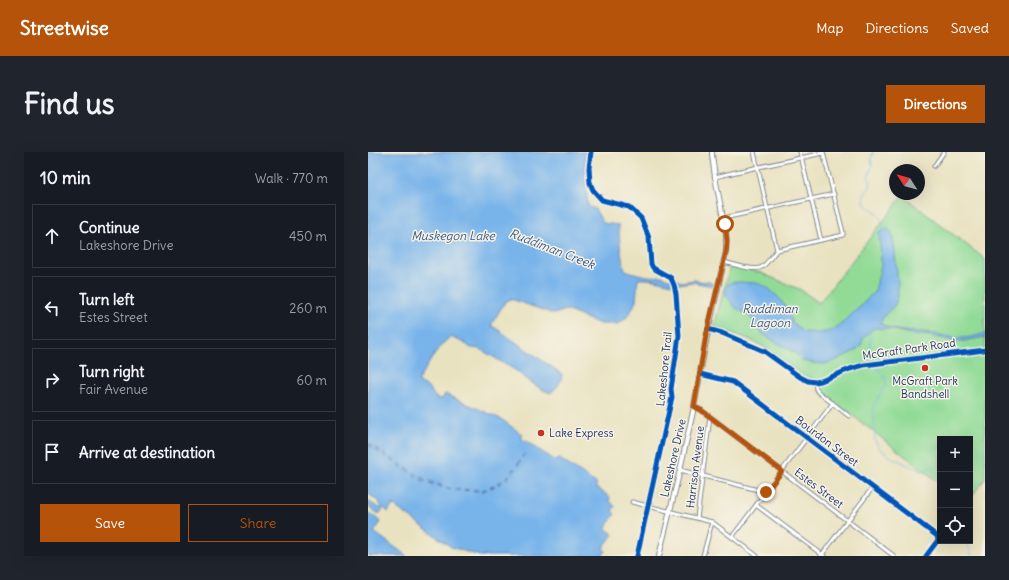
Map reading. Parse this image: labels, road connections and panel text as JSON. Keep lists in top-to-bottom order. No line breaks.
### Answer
{"streets":{"main road":["Lakeshore Drive"],"street":["McGraft Park Road","Bourdon Street","Harrison Avenue","Estes Street"],"cycle path":["Lakeshore Trail"]},"crossings":[["Bourdon Street","Lakeshore Drive"],["Lakeshore Drive","Estes Street"],["Harrison Avenue","Estes Street"]],"water":["Muskegon Lake","Ruddiman Creek","Ruddiman Lagoon"],"places":["McGraft Park Bandshell","Lake Express"],"north":"top left","page":{"header":"Streetwise","nav":["Map","Directions","Saved"],"buttons":["Directions",["Save","Share"]],"title":"Find us","heading":["10 min","Walk · 770 m"],"list":[["Continue","Lakeshore Drive","450 m"],["Turn left","Estes Street","260 m"],["Turn right","Fair Avenue","60 m"],"Arrive at destination"],"map_buttons":["+","−"]}}
